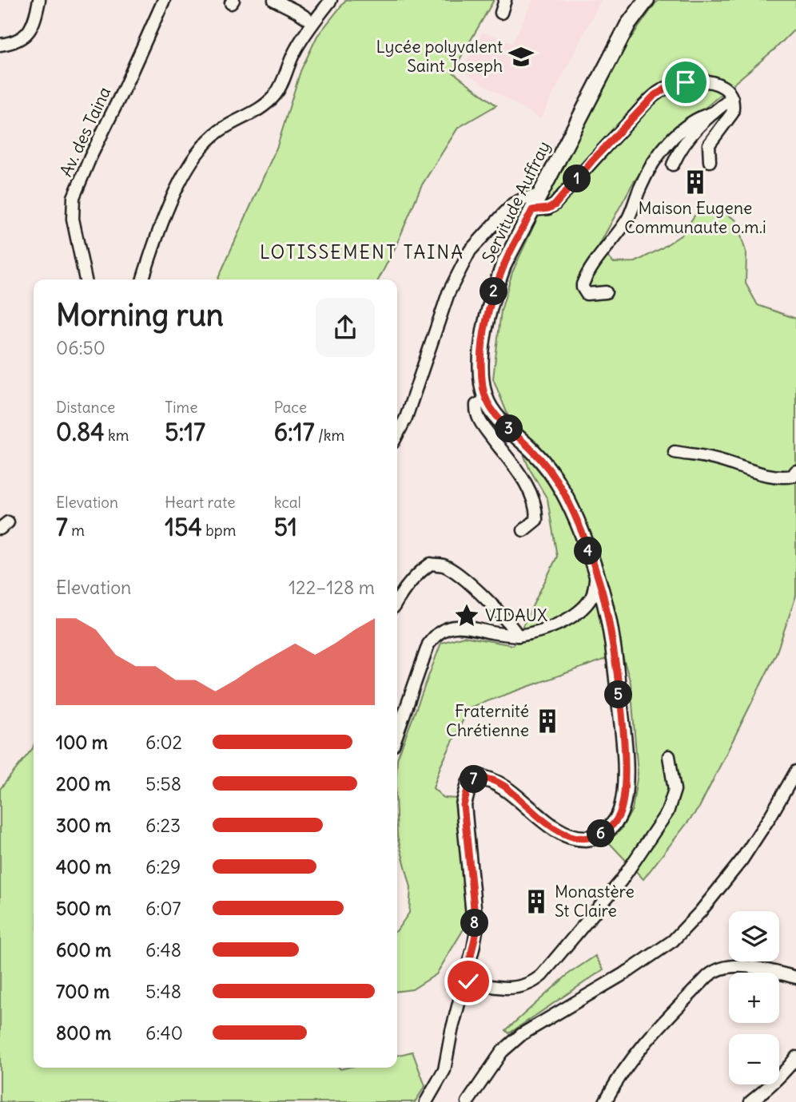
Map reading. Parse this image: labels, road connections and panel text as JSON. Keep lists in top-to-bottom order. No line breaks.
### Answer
{"streets":{"street":["Av. des Taina","Servitude Auffray"]},"districts":["LOTISSEMENT TAINA"],"places":{"school or university":["Lycée polyvalent Saint Joseph"],"building":["Maison Eugene Communaute o.m.i","Fraternité Chrétienne","Monastère St Claire"],"place":["VIDAUX"]},"page":{"pins":["1","2","3","4","5","7","6","8"],"heading":["Morning run","06:50"],"stats":[["Distance","0.84 km"],["Time","5:17"],["Pace","6:17 /km"],["Elevation","7 m"],["Heart rate","154 bpm"],["kcal","51"]],"chart":["Elevation","122–128 m"],"list":[{"name":"100 m","note":"6:02"},{"name":"200 m","note":"5:58"},{"name":"300 m","note":"6:23"},{"name":"400 m","note":"6:29"},{"name":"500 m","note":"6:07"},{"name":"600 m","note":"6:48"},{"name":"700 m","note":"5:48"},{"name":"800 m","note":"6:40"}],"map_buttons":["+","−"]}}
